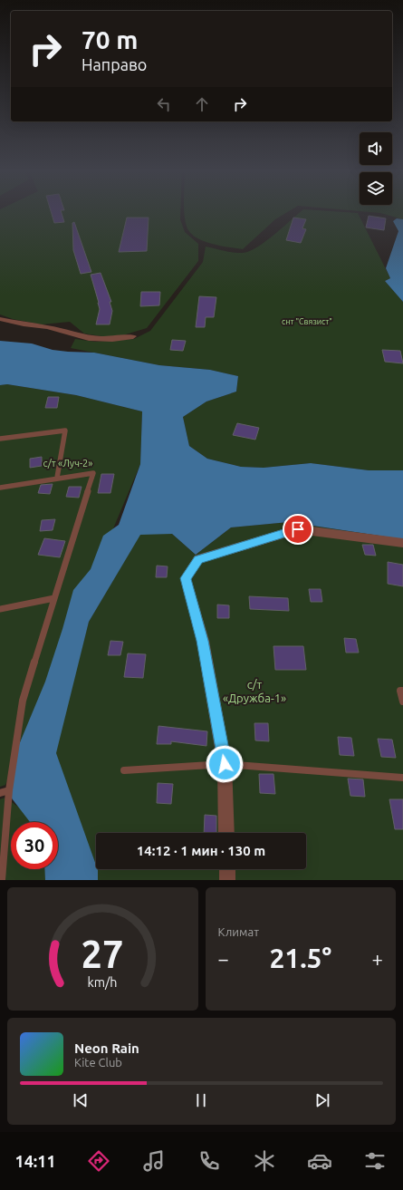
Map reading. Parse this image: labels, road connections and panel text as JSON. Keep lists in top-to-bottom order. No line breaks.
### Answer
{"parks":["снт \"Связист\"","с/т «Луч-2»","с/т «Дружба-1»"],"page":{"turn":["70 m","Направо"],"limit":"30","trip":"14:12 · 1 мин · 130 m","tile":"Климат","heat":["−","21.5°","+"],"song":["Neon Rain","Kite Club"],"tabs":"14:11","gauge":["27","km/h"]}}
